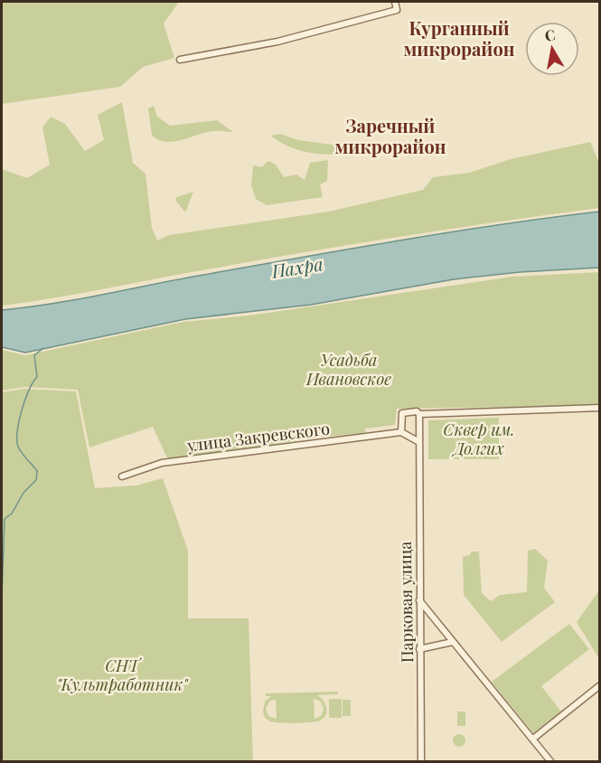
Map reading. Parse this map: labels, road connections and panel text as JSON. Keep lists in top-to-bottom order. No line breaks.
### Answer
{"streets":{"street":["улица Закревского","Парковая улица"]},"districts":["Курганный микрорайон","Заречный микрорайон"],"water":["Пахра"],"parks":["Усадьба Ивановское","Сквер им. Долгих","СНТ \"Культработник\""],"north":"top"}
